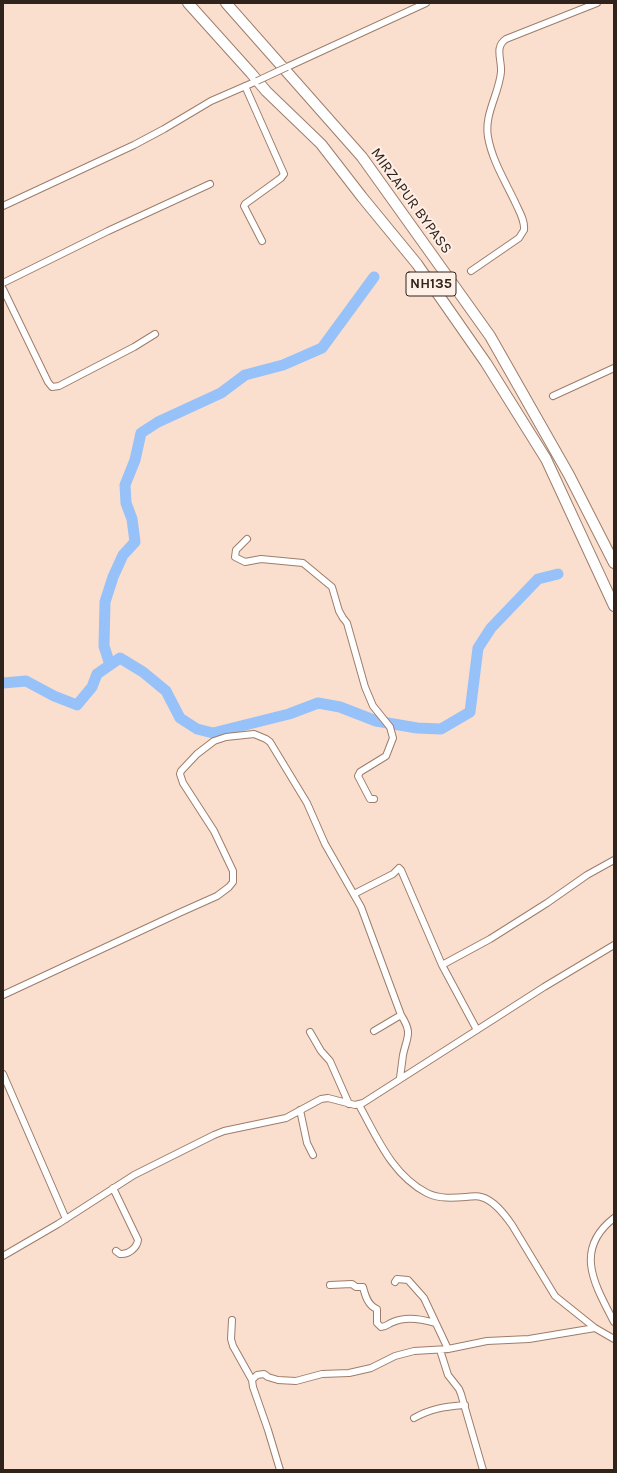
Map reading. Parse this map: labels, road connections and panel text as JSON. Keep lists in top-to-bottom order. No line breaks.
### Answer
{"streets":{"highway":["MIRZAPUR BYPASS","NH135"]}}
